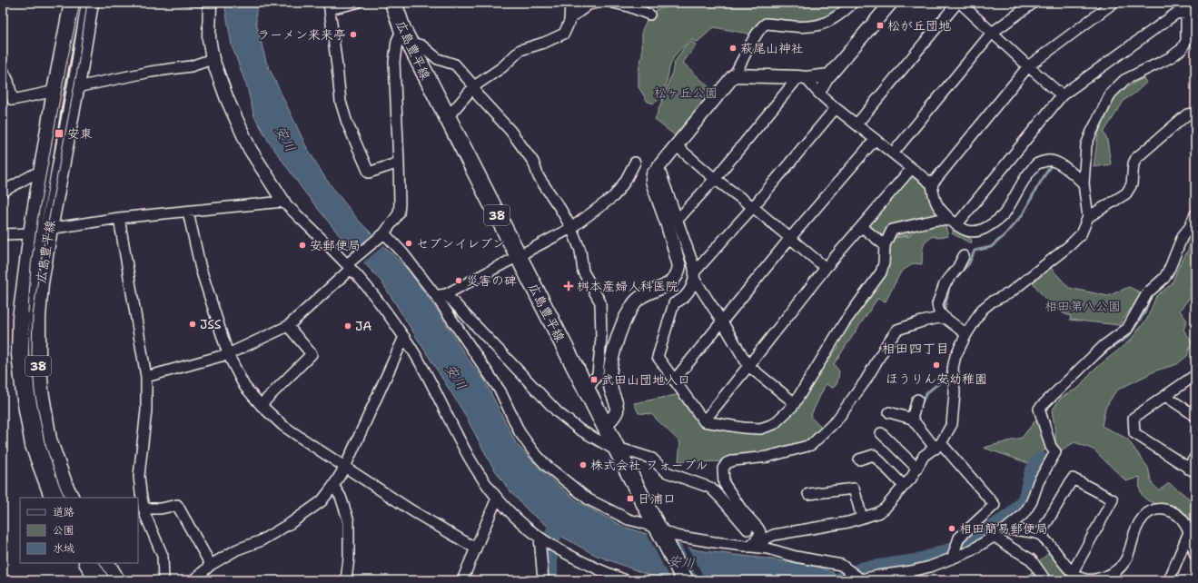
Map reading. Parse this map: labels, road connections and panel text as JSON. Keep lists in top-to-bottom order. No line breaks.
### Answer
{"streets":{"main road":["広島豊平線","38"]},"districts":["相田四丁目"],"water":["安川"],"parks":["松ヶ丘公園","相田第八公園"],"places":{"transit":["松が丘団地","安東","武田山団地入口","日浦口"],"other":["ラーメン来来亭","萩尾山神社","セブンイレブン","安郵便局","災害の碑","JSS","JA","ほうりん安幼稚園","株式会社 フォーブル","相田簡易郵便局"],"health":["桝本産婦人科医院"]},"legend":["道路","公園","水域"]}
